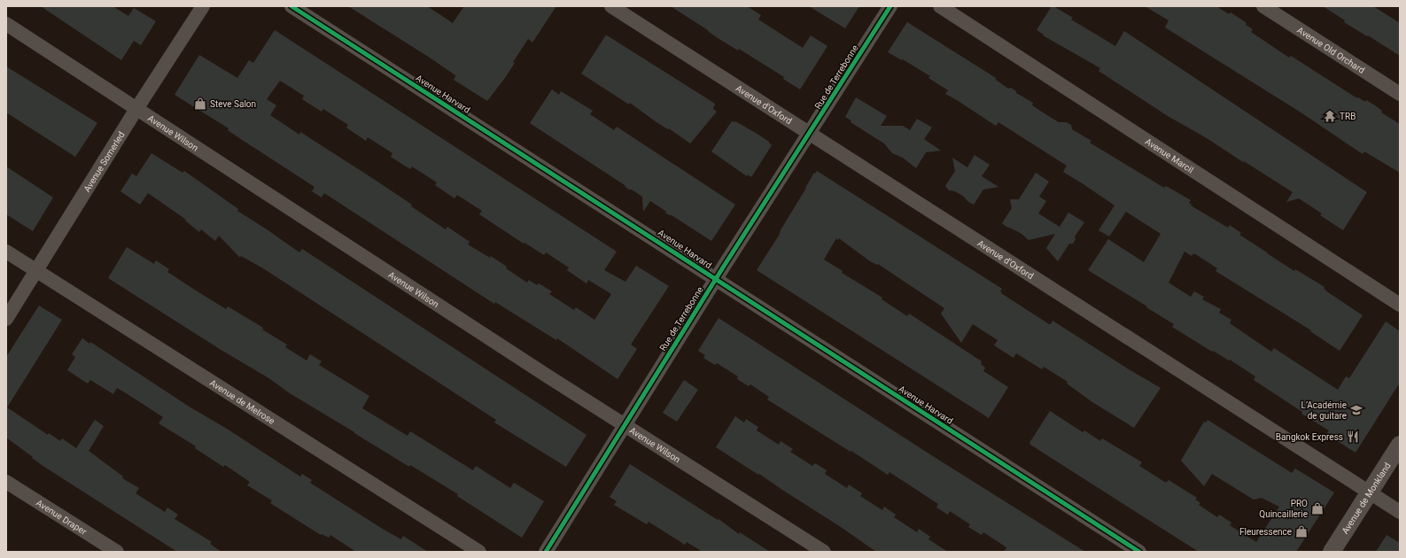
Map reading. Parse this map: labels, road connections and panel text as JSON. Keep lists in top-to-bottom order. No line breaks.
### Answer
{"streets":{"street":["Avenue Old Orchard","Rue de Terrebonne","Avenue Harvard","Avenue d'Oxford","Avenue Wilson","Avenue Marcil","Avenue Somerled","Avenue de Melrose","Avenue de Monkland","Avenue Draper"]},"crossings":[["Rue de Terrebonne","Avenue Harvard"],["Rue de Terrebonne","Avenue d'Oxford"],["Rue de Terrebonne","Avenue Wilson"],["Avenue d'Oxford","Avenue de Monkland"],["Avenue Wilson","Avenue Somerled"],["Avenue Somerled","Avenue de Melrose"]],"places":{"shop":["Steve Salon","PRO Quincaillerie","Fleuressence"],"temple":["TRB"],"school or university":["L’Académie de guitare"],"restaurant":["Bangkok Express"]}}
